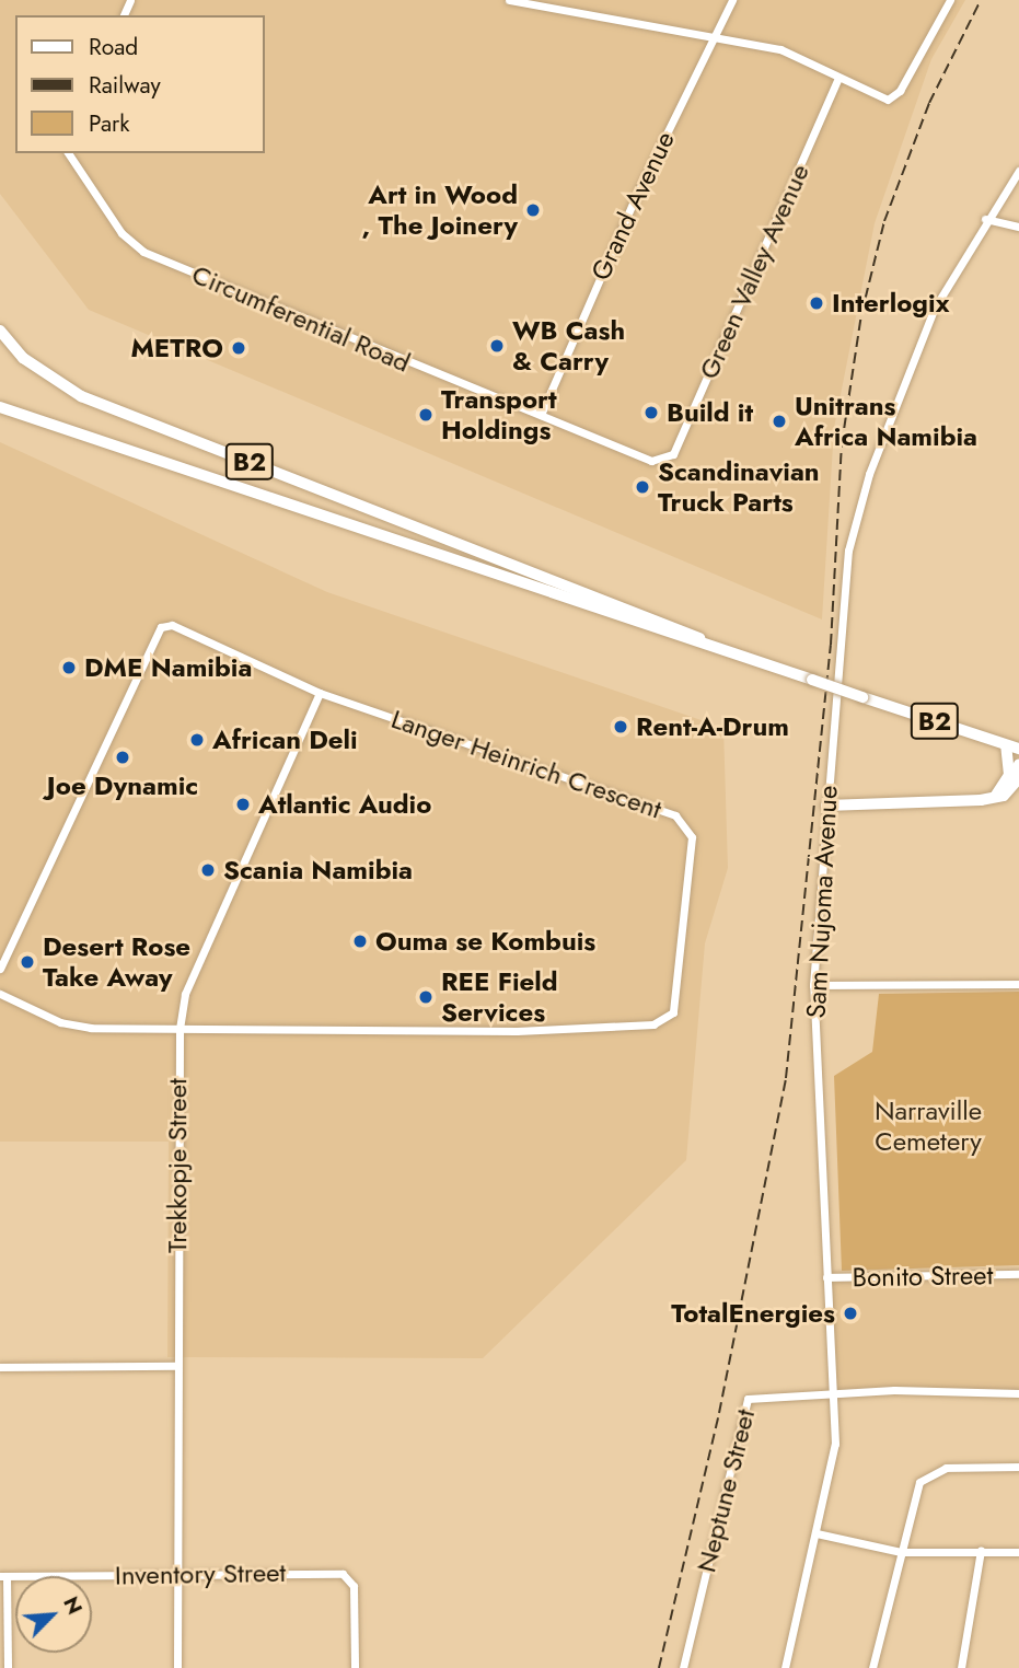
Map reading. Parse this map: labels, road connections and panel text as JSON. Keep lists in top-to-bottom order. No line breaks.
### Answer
{"streets":{"highway":["B2"],"street":["Grand Avenue","Green Valley Avenue","Circumferential Road","Langer Heinrich Crescent","Sam Nujoma Avenue","Trekkopje Street","Bonito Street","Neptune Street","Inventory Street"]},"crossings":[["Grand Avenue","Circumferential Road"],["Green Valley Avenue","Circumferential Road"],["Langer Heinrich Crescent","Trekkopje Street"],["Sam Nujoma Avenue","Bonito Street"],["Sam Nujoma Avenue","Neptune Street"],["Trekkopje Street","Inventory Street"]],"parks":["Narraville Cemetery"],"places":["Art in Wood , The Joinery","Interlogix","WB Cash & Carry","METRO","Build it","Transport Holdings","Unitrans Africa Namibia","Scandinavian Truck Parts","DME Namibia","Rent-A-Drum","African Deli","Joe Dynamic","Atlantic Audio","Scania Namibia","Ouma se Kombuis","Desert Rose Take Away","REE Field Services","TotalEnergies"],"legend":["Road","Railway","Park"],"north":"top right"}
